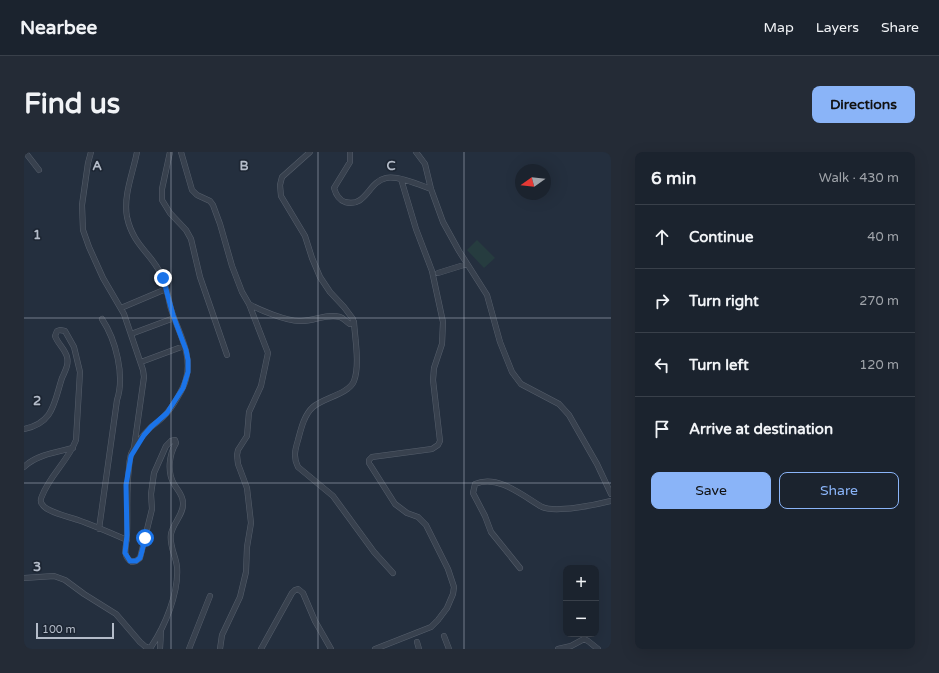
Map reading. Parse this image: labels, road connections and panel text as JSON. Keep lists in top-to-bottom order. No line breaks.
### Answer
{"scale_bar":"100 m","north":"left","page":{"header":"Nearbee","nav":["Map","Layers","Share"],"buttons":["Directions",["Save","Share"]],"title":"Find us","heading":["6 min","Walk · 430 m"],"list":[["Continue","40 m"],["Turn right","270 m"],["Turn left","120 m"],"Arrive at destination"],"map_buttons":["+","−"],"scale":"100 m"},"grid":{"columns":["A","B","C"],"rows":["1","2","3"]}}
